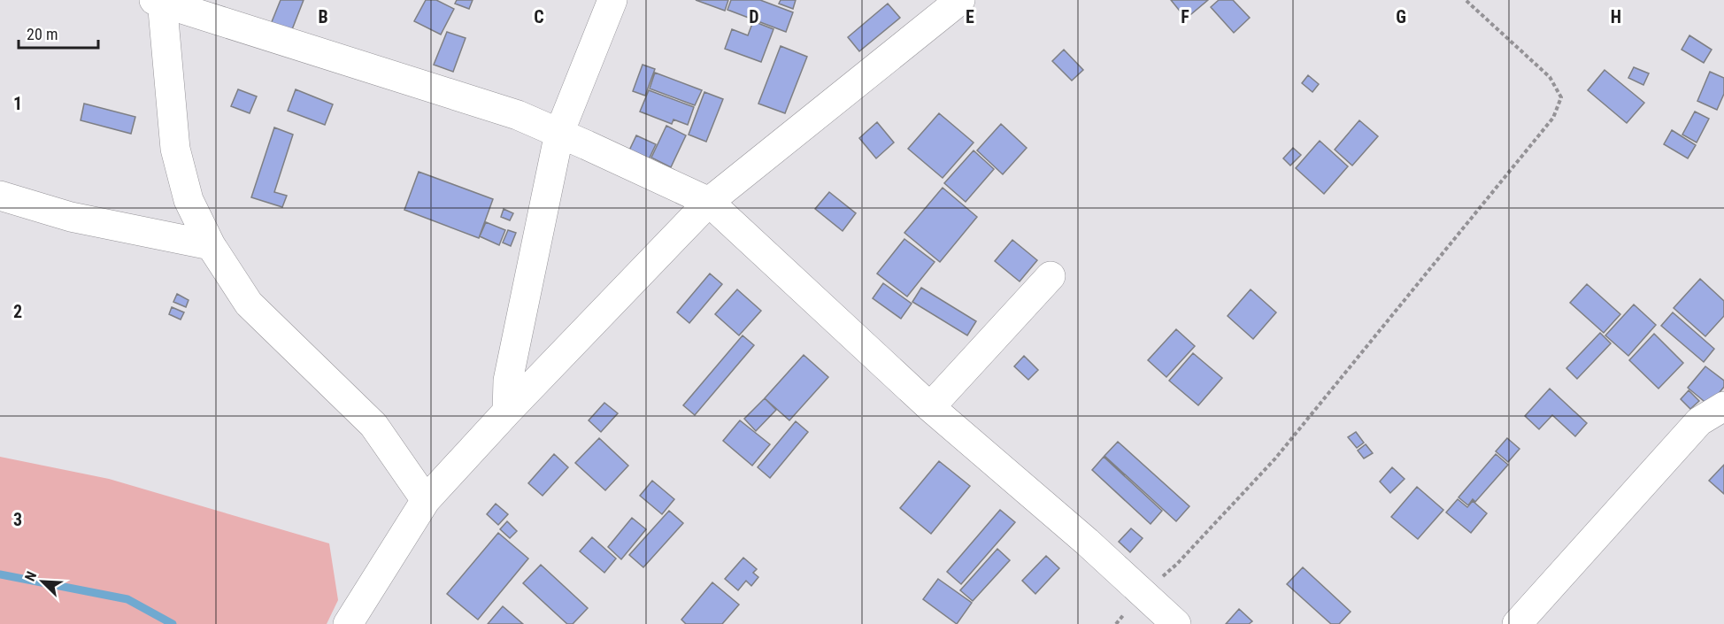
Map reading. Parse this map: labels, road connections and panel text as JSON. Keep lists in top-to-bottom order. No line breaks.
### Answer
{"scale_bar":"20 m","north":"top left","grid":{"columns":["B","C","D","E","F","G","H"],"rows":["1","2","3"]}}
